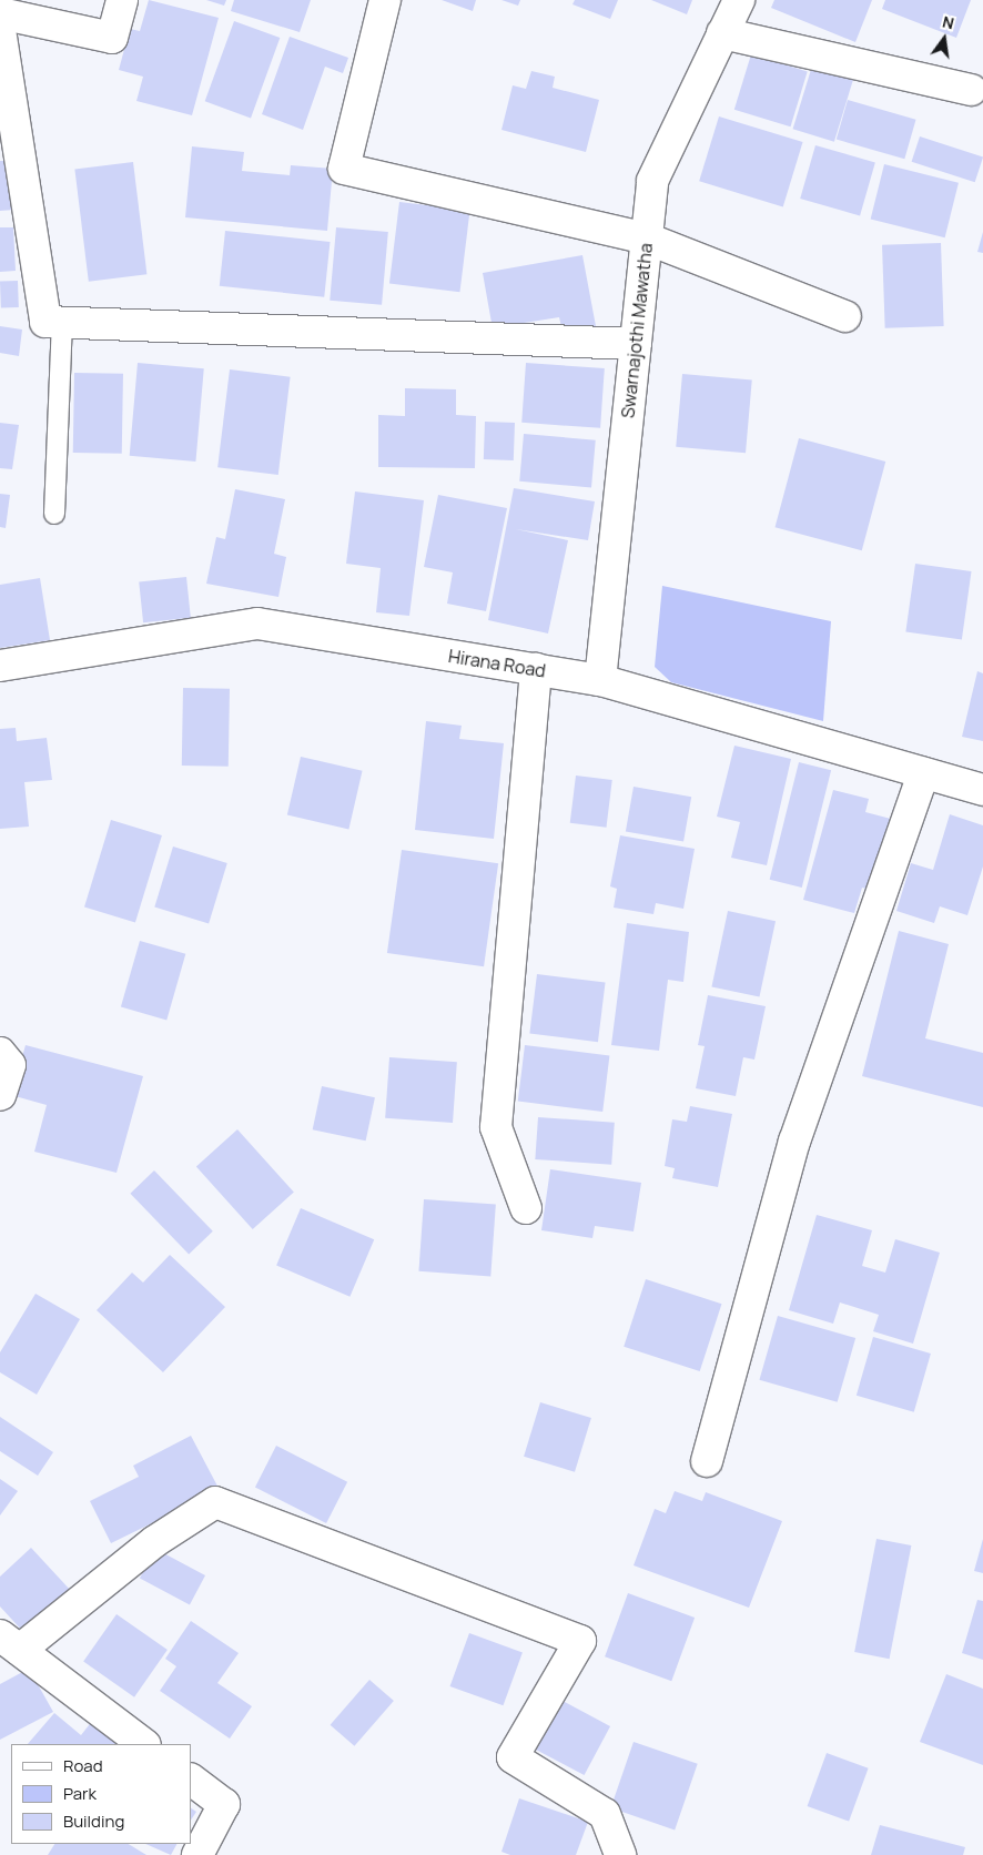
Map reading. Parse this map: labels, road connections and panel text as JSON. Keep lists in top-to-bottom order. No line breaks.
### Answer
{"streets":{"street":["Swarnajothi Mawatha","Hirana Road"]},"crossings":[["Swarnajothi Mawatha","Hirana Road"]],"legend":["Road","Park","Building"],"north":"top"}
